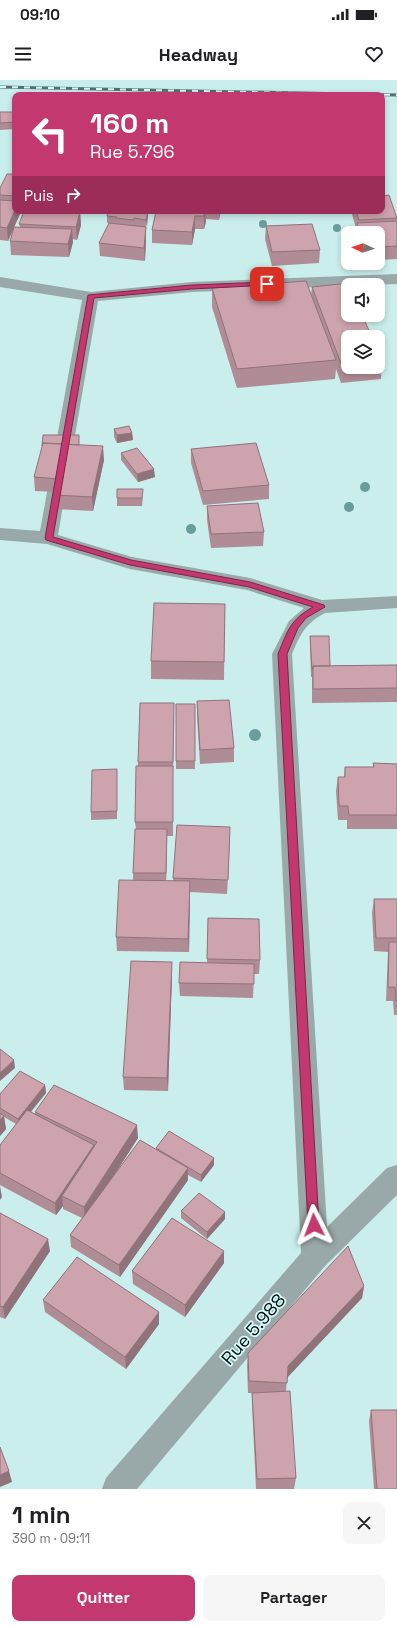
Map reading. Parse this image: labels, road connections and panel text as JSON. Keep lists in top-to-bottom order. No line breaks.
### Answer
{"streets":{"street":["Rue 5.988"]},"north":"left","page":{"status":"09:10","header":"Headway","turn":["160 m","Rue 5.796"],"then":"Puis","heading":["1 min","390 m · 09:11"],"buttons":["Quitter","Partager"]}}
